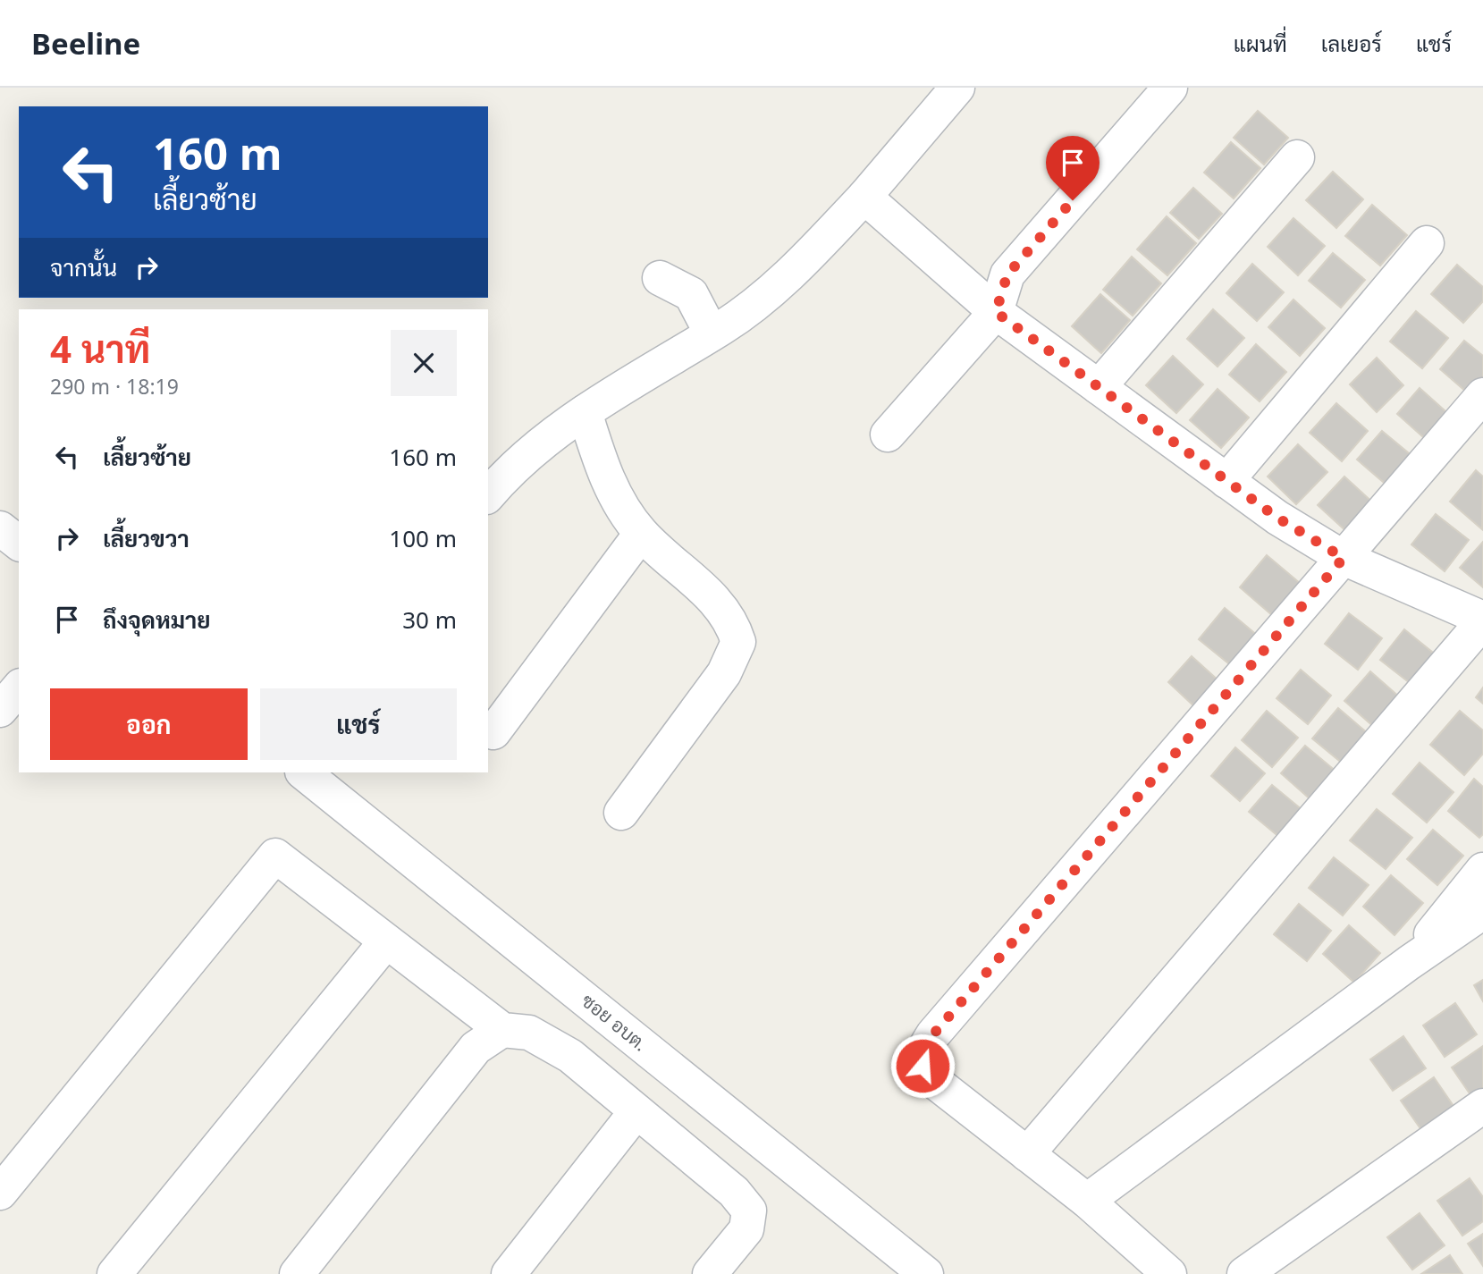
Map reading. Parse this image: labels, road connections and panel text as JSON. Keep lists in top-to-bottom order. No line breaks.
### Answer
{"streets":{"street":["ซอย อบต."]},"page":{"header":"Beeline","nav":["แผนที่","เลเยอร์","แชร์"],"turn":["160 m","เลี้ยวซ้าย"],"then":"จากนั้น","heading":["4 นาที","290 m · 18:19"],"list":[{"name":"เลี้ยวซ้าย","value":"160 m"},{"name":"เลี้ยวขวา","value":"100 m"},{"name":"ถึงจุดหมาย","value":"30 m"}],"buttons":["ออก","แชร์"]}}
